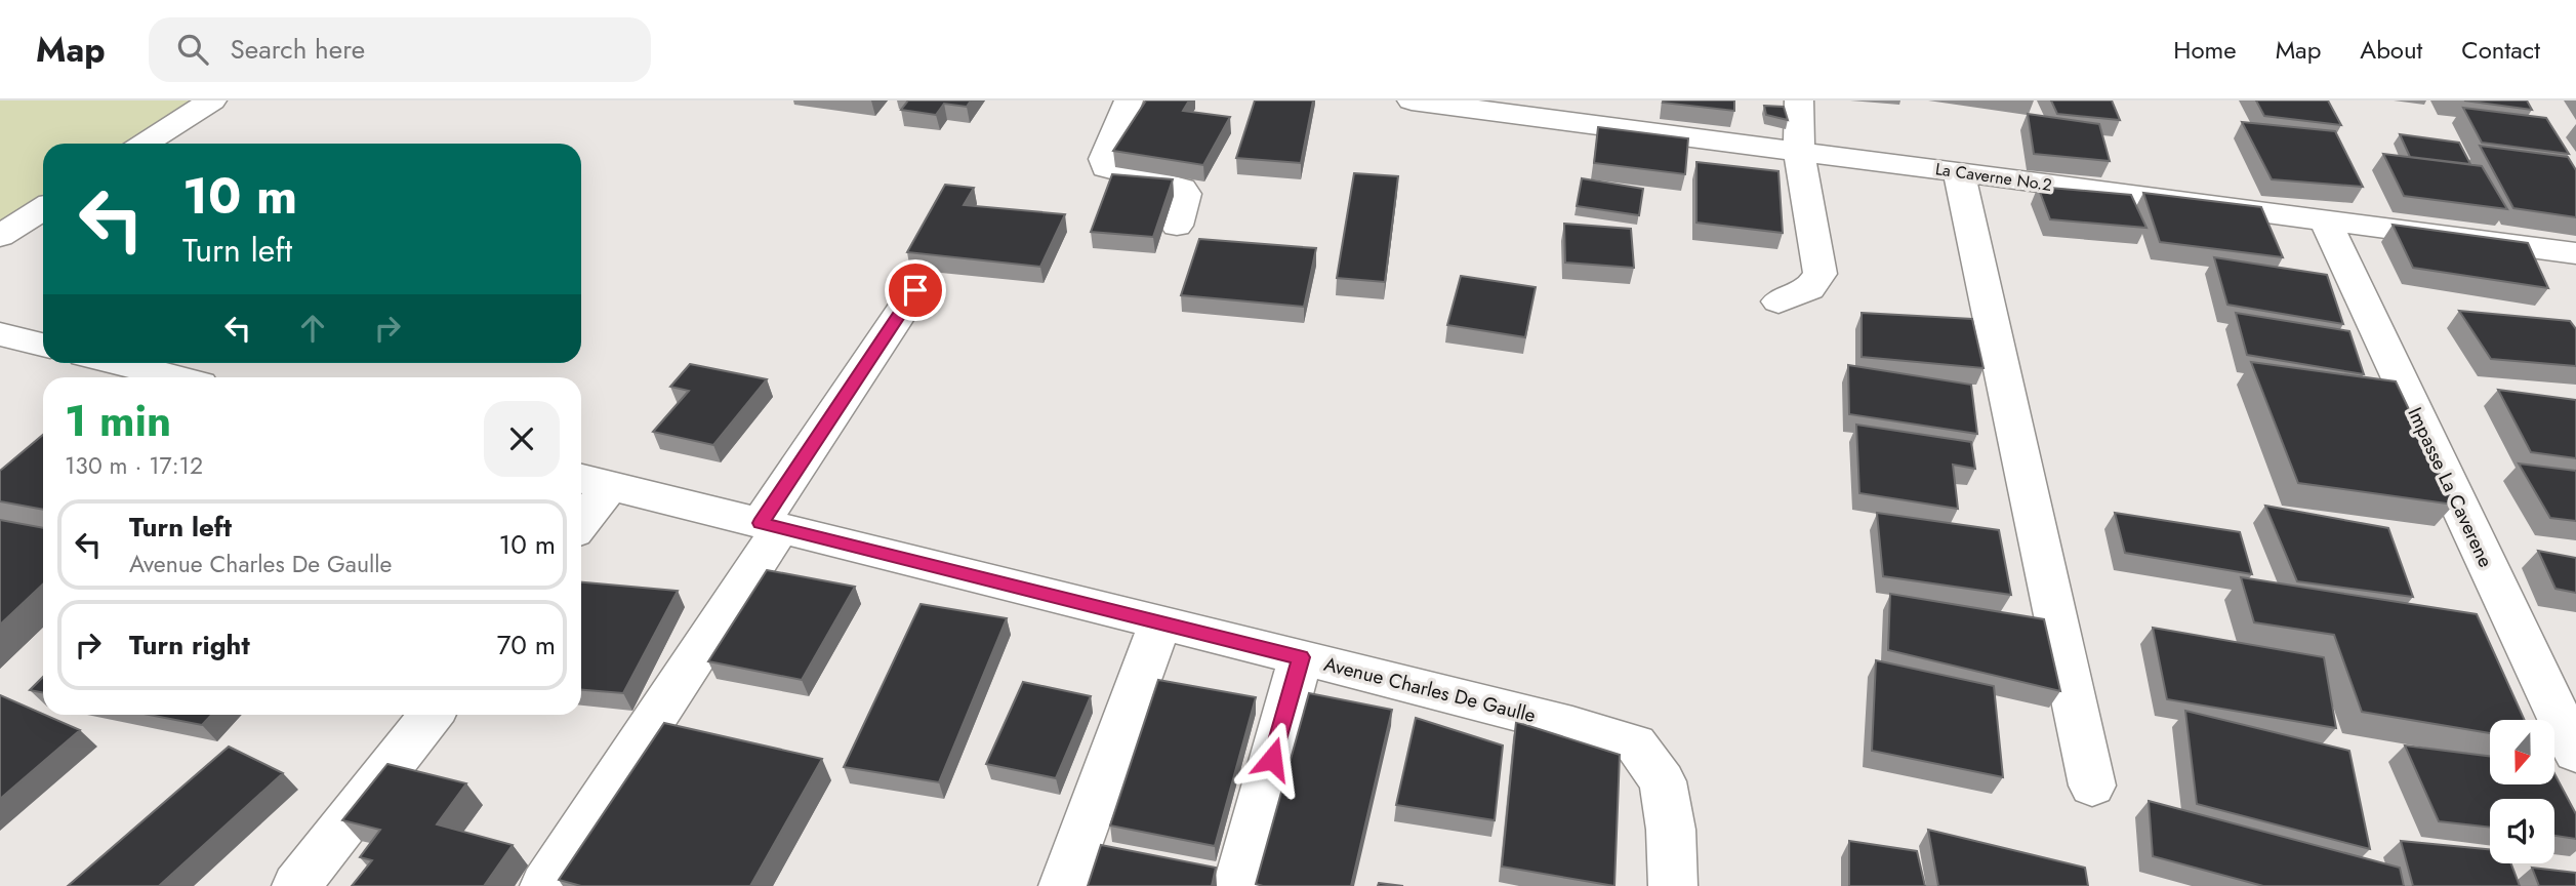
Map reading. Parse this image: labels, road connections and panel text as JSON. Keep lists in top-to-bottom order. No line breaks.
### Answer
{"streets":{"street":["La Caverne No.2","Impasse La Caverene","Avenue Charles De Gaulle"]},"crossings":[["La Caverne No.2","Impasse La Caverene"]],"north":"bottom","page":{"header":"Map","search":"Search here","nav":["Home","Map","About","Contact"],"turn":["10 m","Turn left"],"heading":["1 min","130 m · 17:12"],"list":[{"name":"Turn left","note":"Avenue Charles De Gaulle","value":"10 m"},{"name":"Turn right","value":"70 m"}]}}
